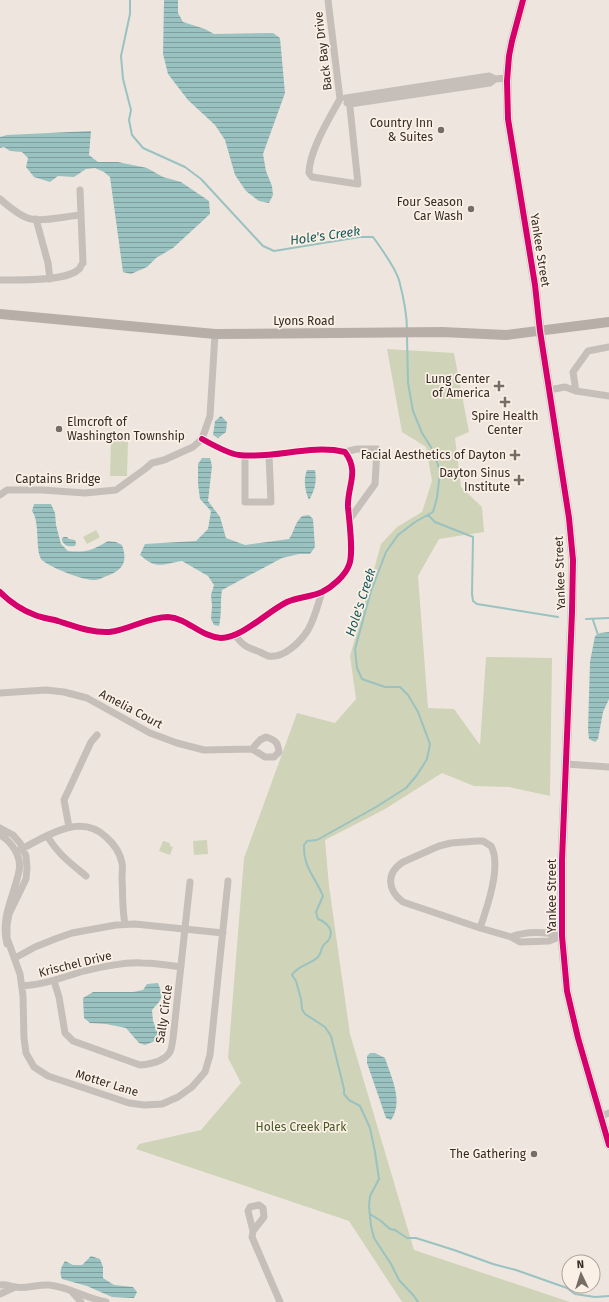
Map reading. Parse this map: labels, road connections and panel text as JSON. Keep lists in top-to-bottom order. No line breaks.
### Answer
{"streets":{"main road":["Lyons Road"],"street":["Back Bay Drive","Yankee Street","Captains Bridge","Amelia Court","Krischel Drive","Sally Circle","Motter Lane"]},"crossings":[["Yankee Street","Lyons Road"],["Krischel Drive","Sally Circle"],["Krischel Drive","Motter Lane"]],"water":["Hole's Creek"],"parks":["Holes Creek Park"],"places":{"other":["Country Inn & Suites","Four Season Car Wash","Elmcroft of Washington Township","The Gathering"],"health":["Lung Center of America","Spire Health Center","Facial Aesthetics of Dayton","Dayton Sinus Institute"]},"north":"top"}
